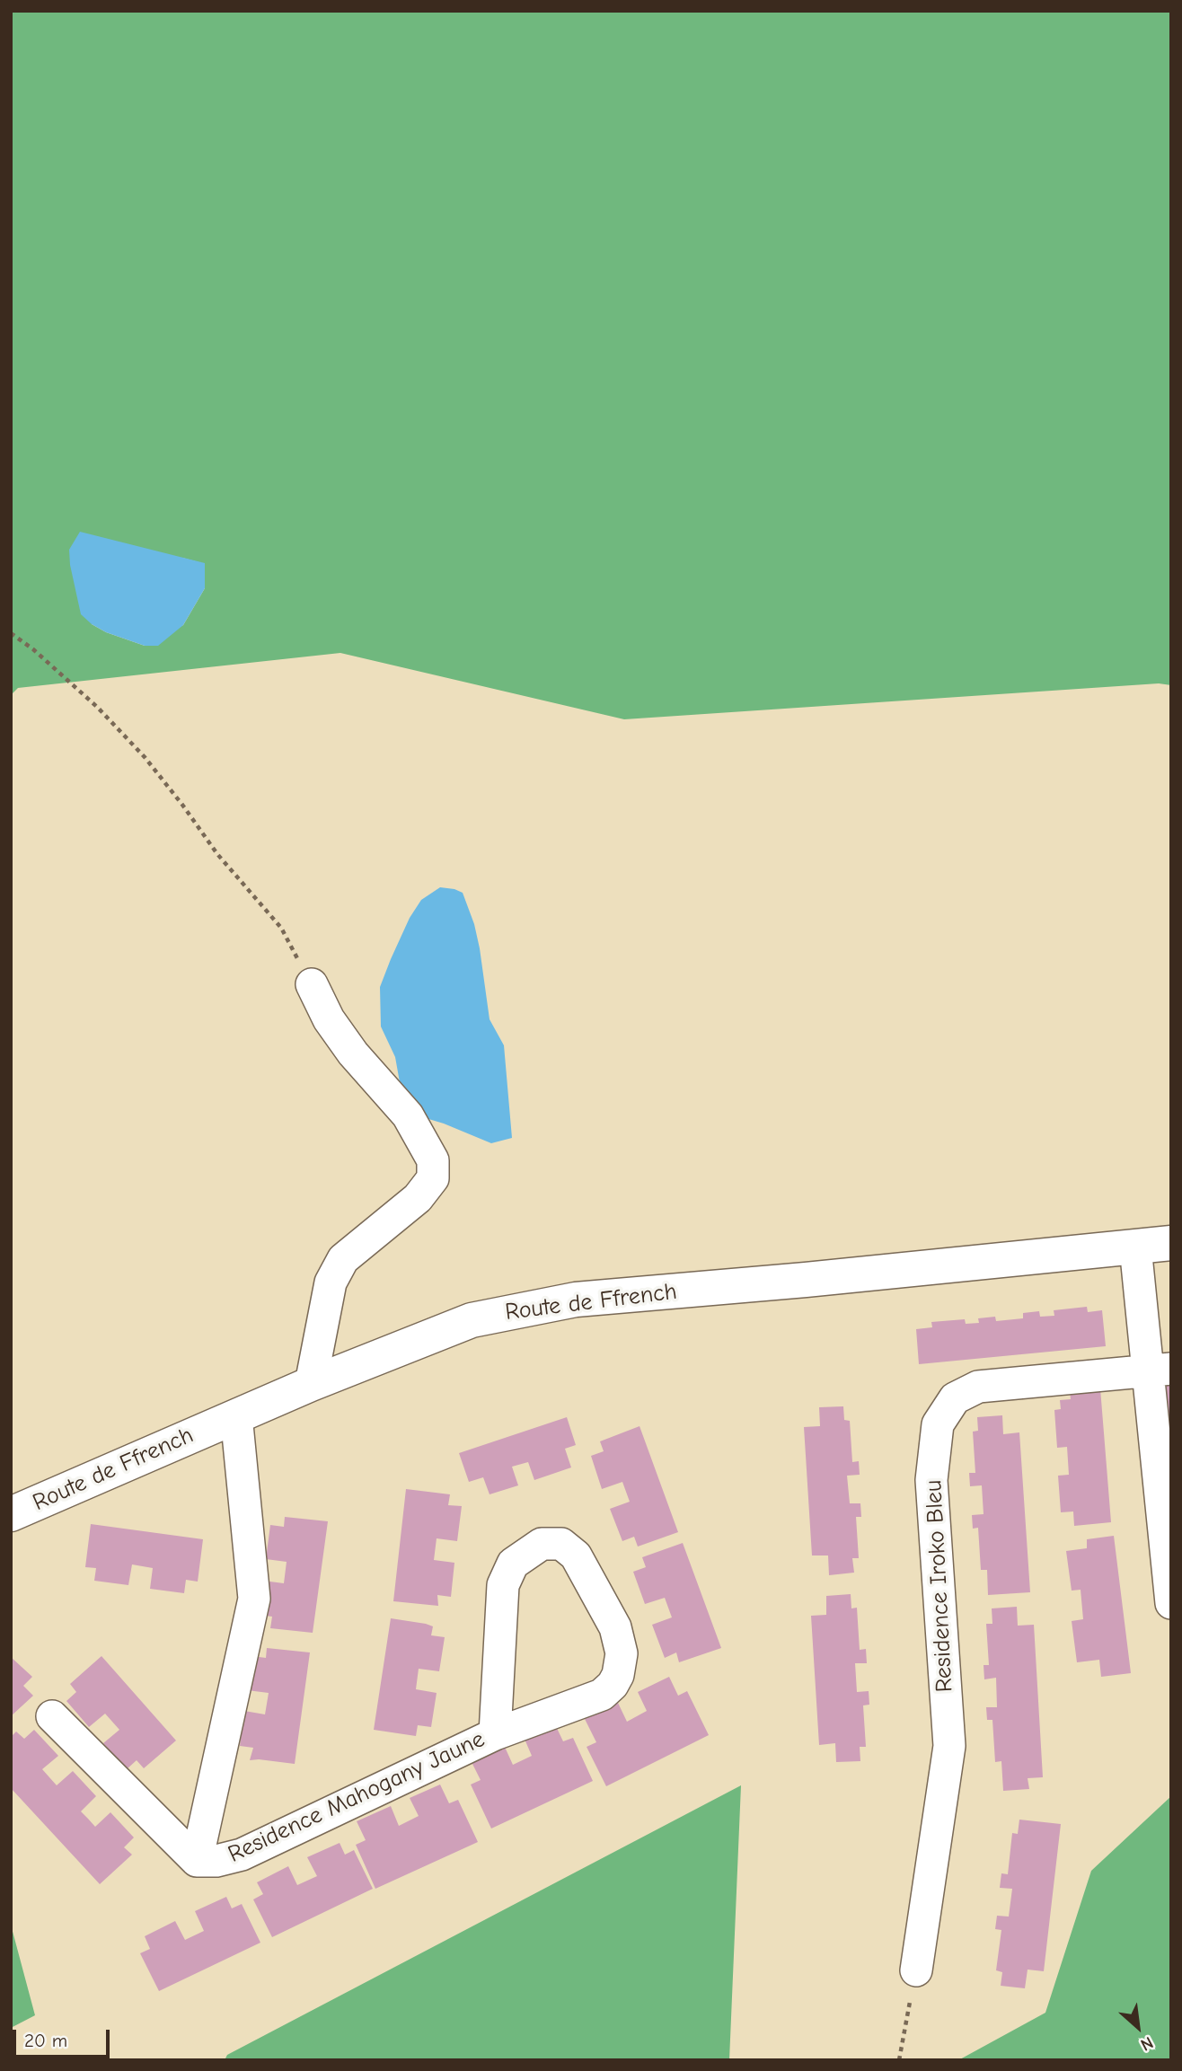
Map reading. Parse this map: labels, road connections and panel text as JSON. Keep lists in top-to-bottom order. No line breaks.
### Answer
{"streets":{"main road":["Route de Ffrench"],"street":["Residence Iroko Bleu","Residence Mahogany Jaune"]},"scale_bar":"20 m","north":"bottom right"}
